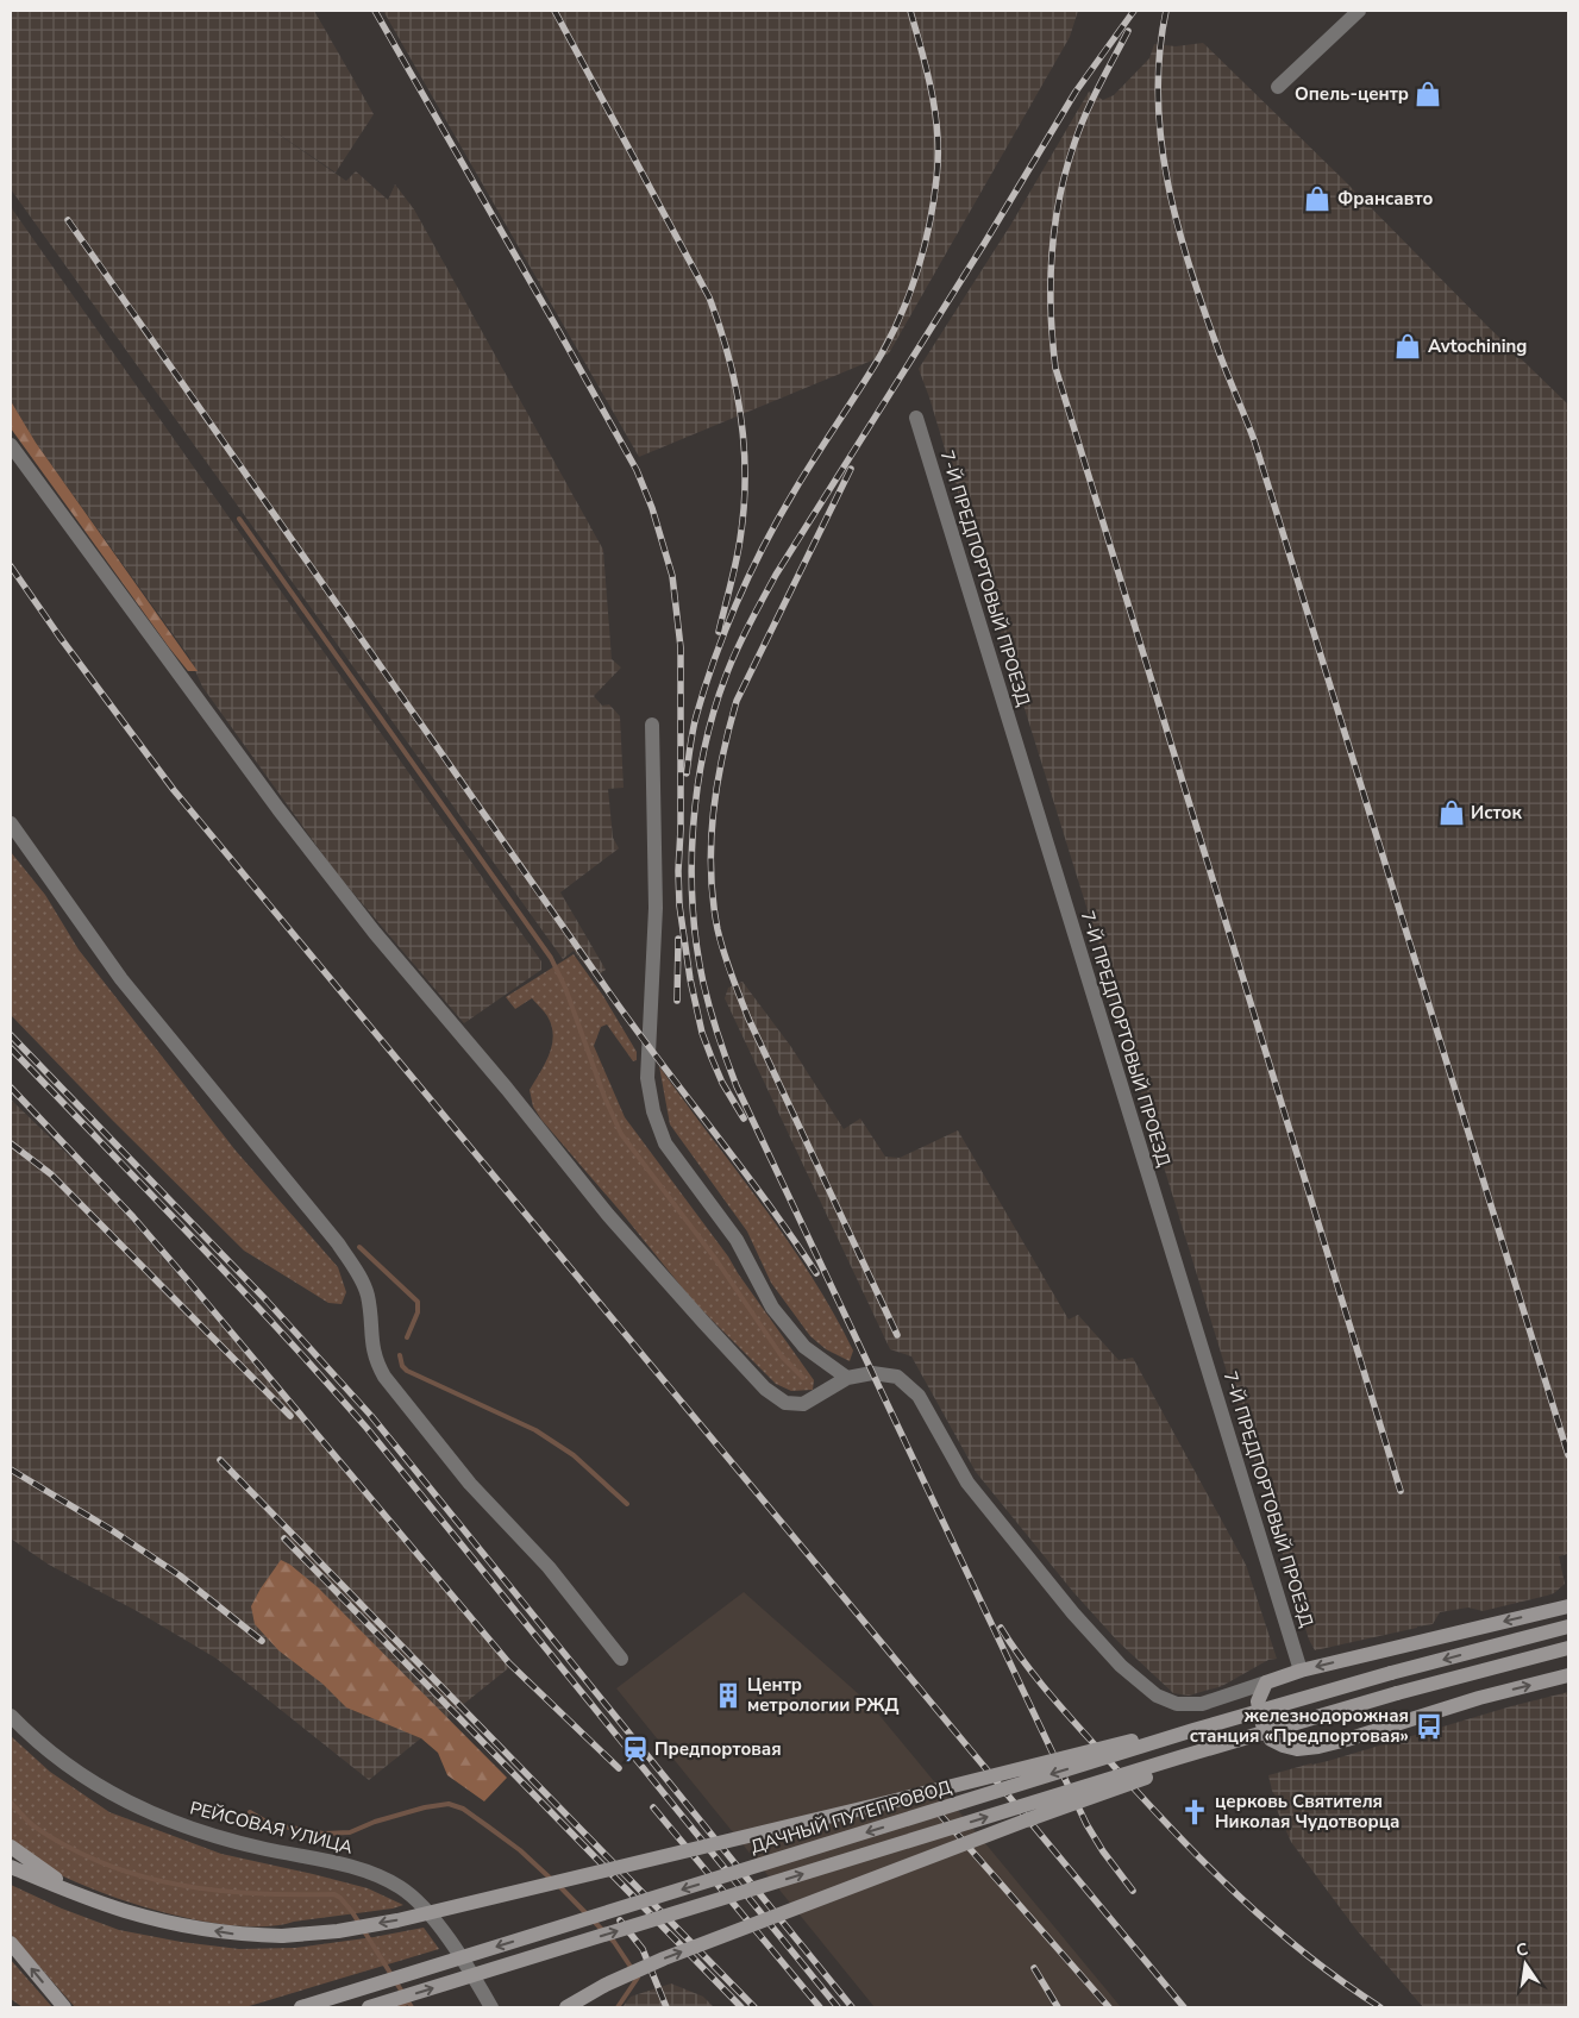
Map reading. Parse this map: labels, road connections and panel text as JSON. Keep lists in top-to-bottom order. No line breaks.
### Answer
{"streets":{"main road":["ДАЧНЫЙ ПУТЕПРОВОД"],"street":["7-Й ПРЕДПОРТОВЫЙ ПРОЕЗД","РЕЙСОВАЯ УЛИЦА"]},"places":{"shop":["Опель-центр","Франсавто","Avtochining","Исток"],"building":["Центр метрологии РЖД"],"bus stop":["железнодорожная станция «Предпортовая»"],"station":["Предпортовая"],"church":["церковь Святителя Николая Чудотворца"]},"north":"top"}
